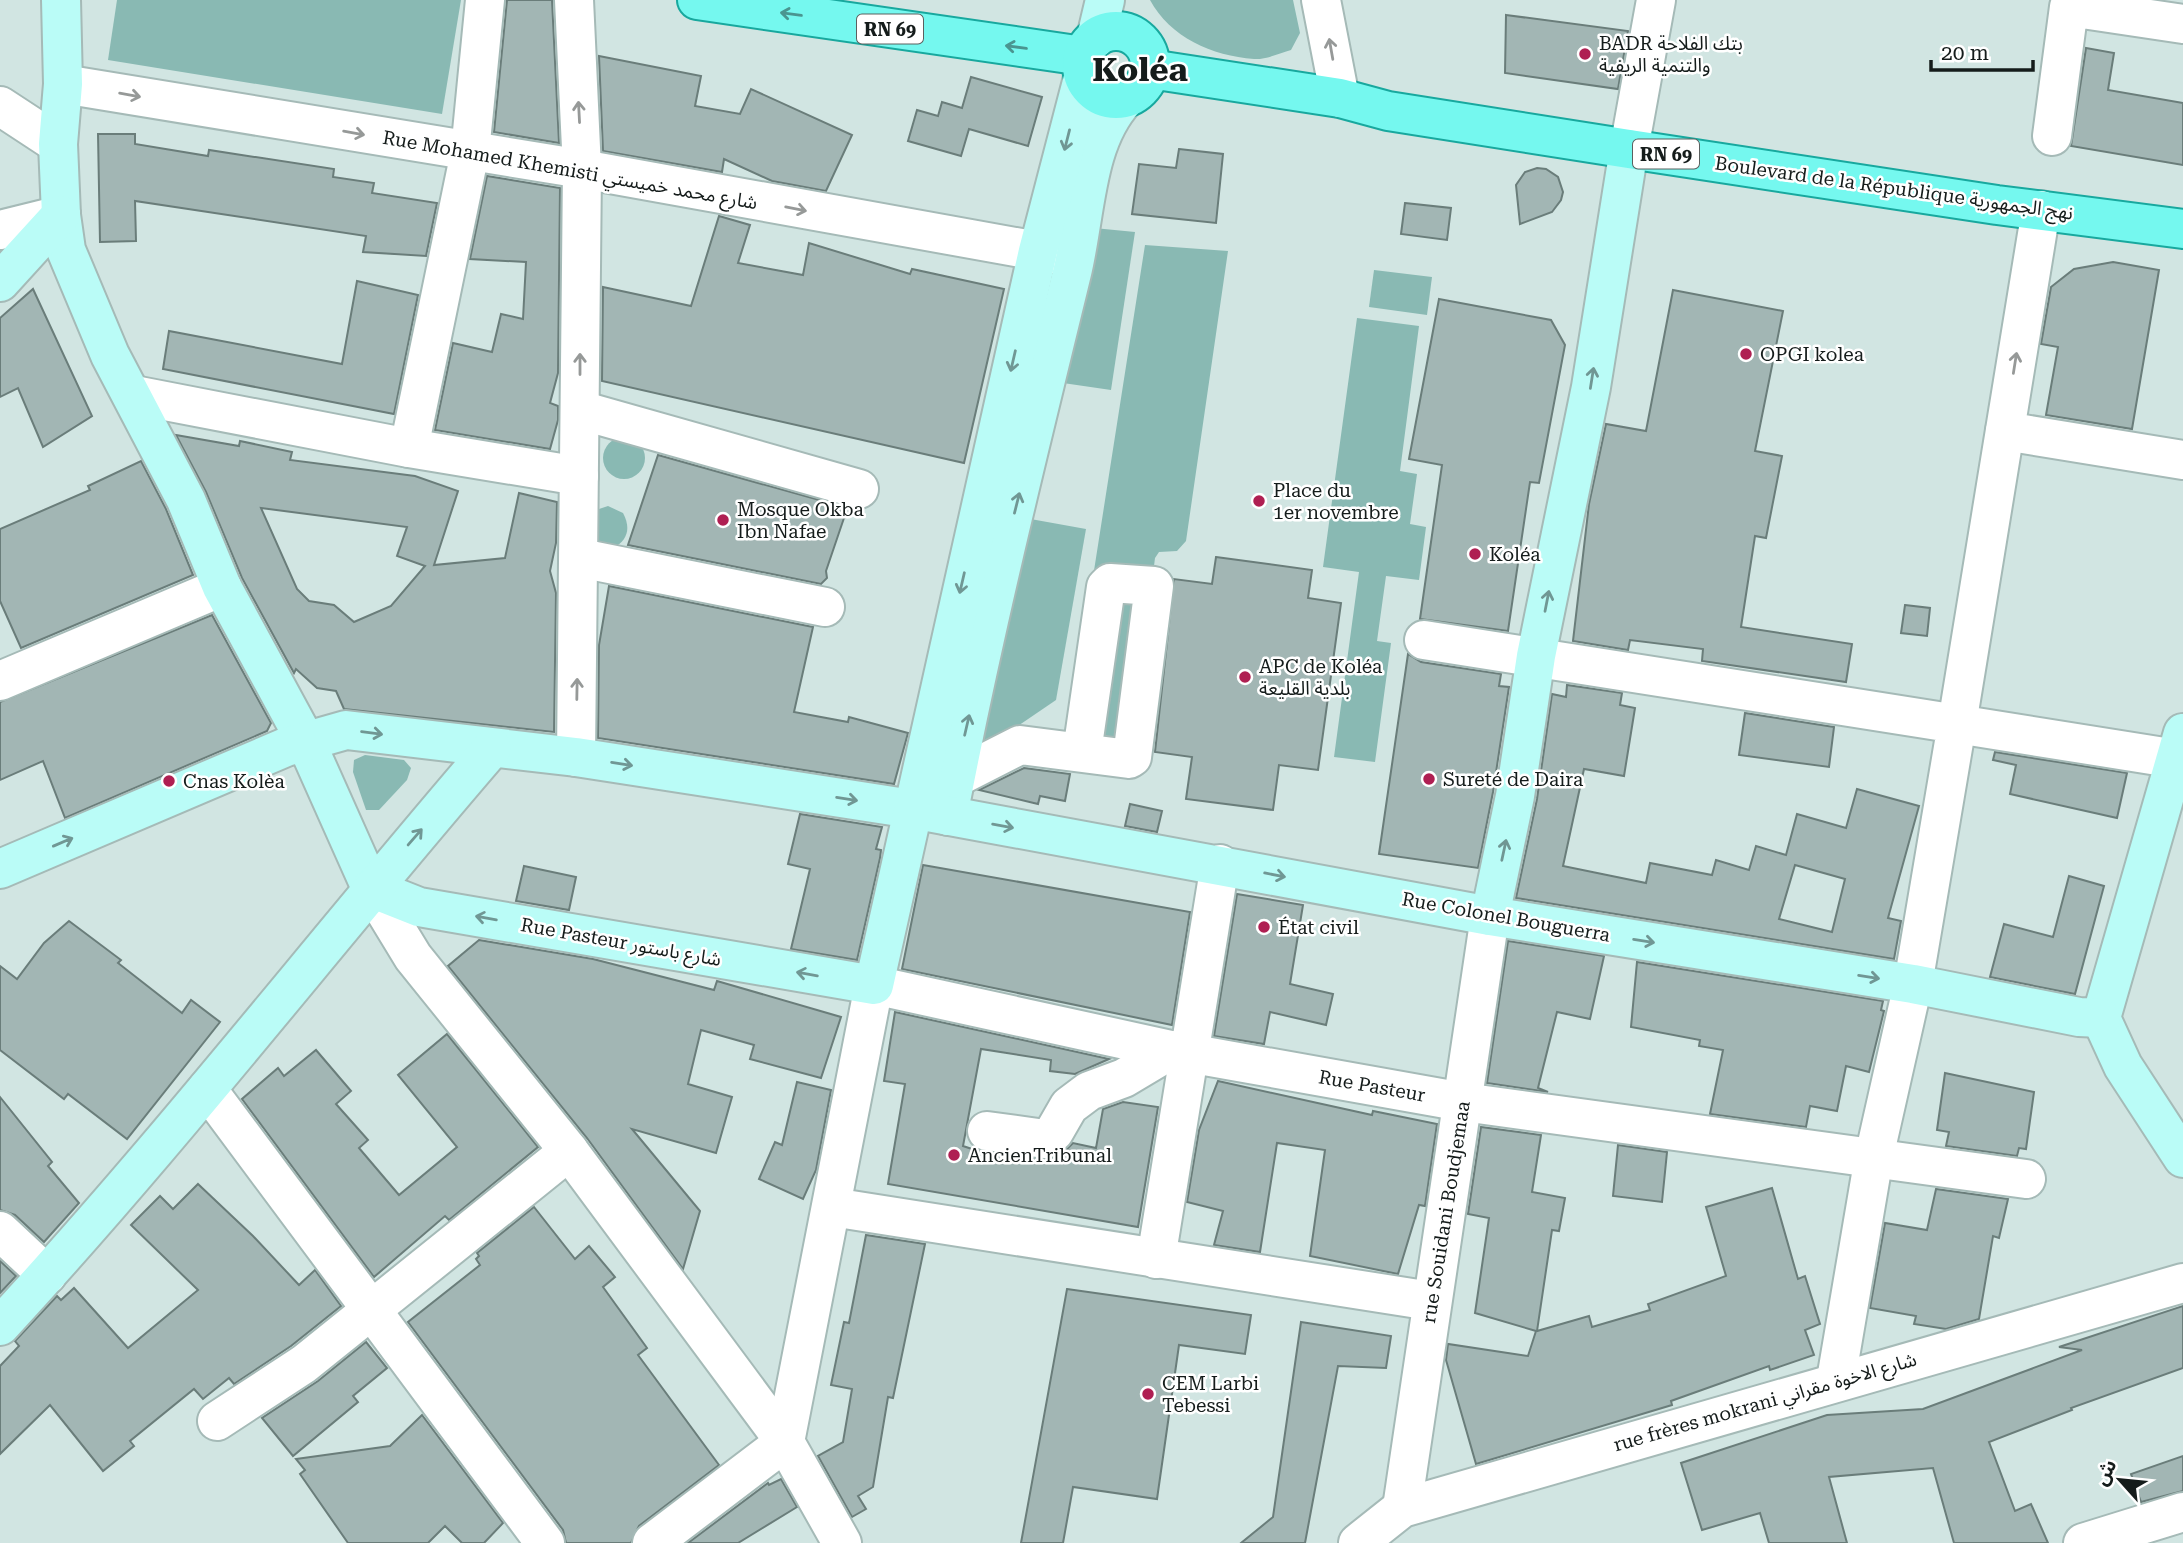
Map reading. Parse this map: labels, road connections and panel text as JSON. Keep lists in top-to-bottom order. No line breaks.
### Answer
{"streets":{"main road":["RN 69","Boulevard de la République نهج الجمهورية","Rue Colonel Bouguerra","Rue Pasteur شارع باستور"],"street":["Rue Mohamed Khemisti شارع محمد خميستي","Rue Pasteur","rue Souidani Boudjemaa","rue frères mokrani شارع الاخوة مقراني"]},"crossings":[["RN 69","Boulevard de la République نهج الجمهورية"],["Rue Colonel Bouguerra","rue Souidani Boudjemaa"],["Rue Pasteur شارع باستور","Rue Pasteur"],["Rue Pasteur","rue Souidani Boudjemaa"],["rue Souidani Boudjemaa","rue frères mokrani شارع الاخوة مقراني"]],"one_way":["Rue Colonel Bouguerra","Rue Pasteur شارع باستور"],"districts":["Koléa"],"places":["BADR بتك الفلاحة والتنمية الريفية","OPGI kolea","Place du 1er novembre","Mosque Okba Ibn Nafae","Koléa","APC de Koléa بلدية القليعة","Sureté de Daira","Cnas Kolèa","État civil","AncienTribunal","CEM Larbi Tebessi"],"scale_bar":"20 m","north":"top left"}
